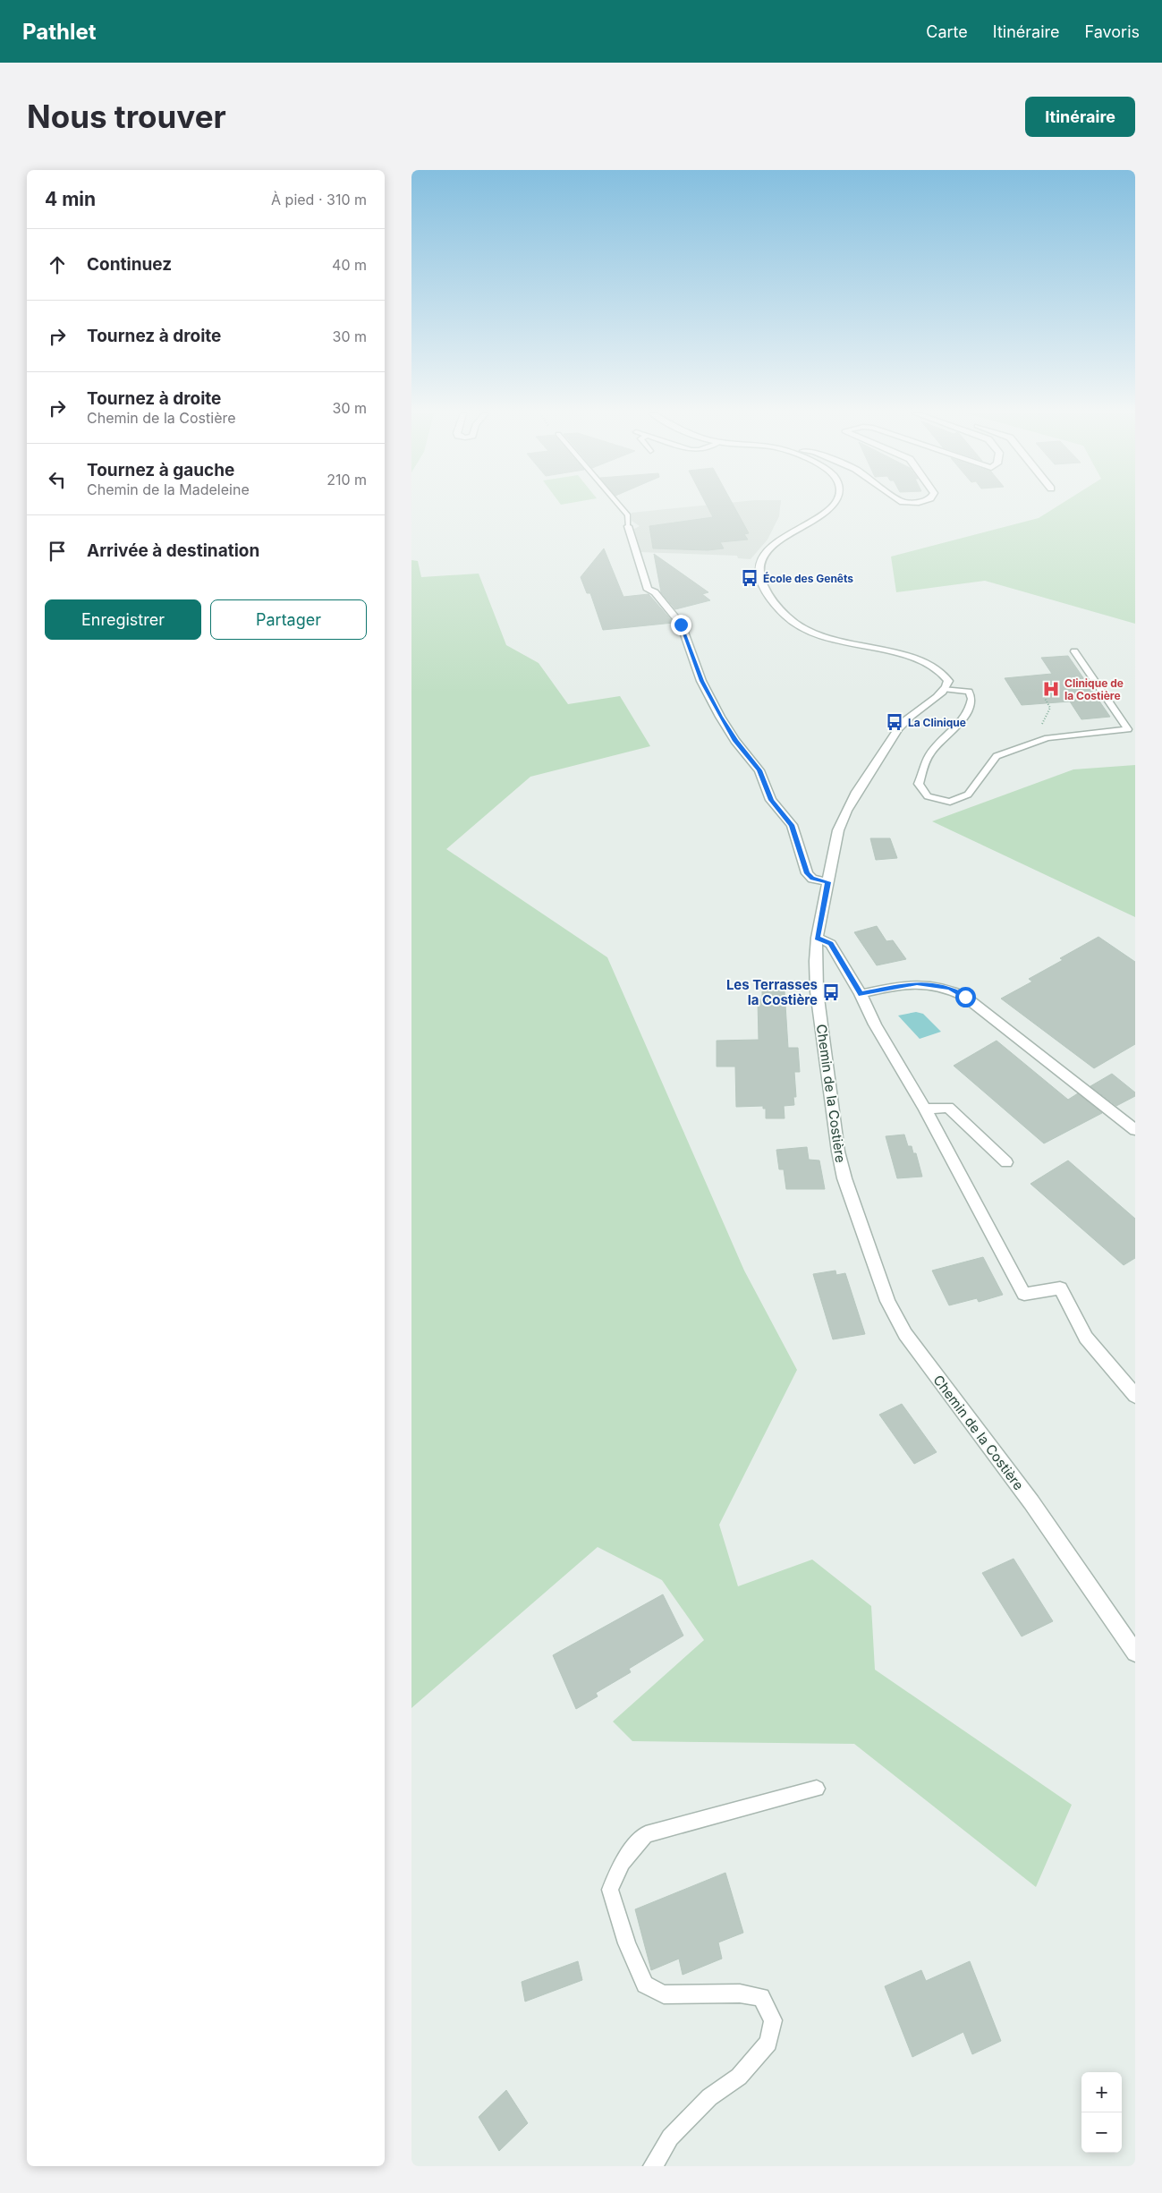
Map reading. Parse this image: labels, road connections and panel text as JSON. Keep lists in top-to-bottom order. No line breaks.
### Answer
{"streets":{"street":["Chemin de la Costière"]},"places":{"bus stop":["École des Genêts","La Clinique","Les Terrasses la Costière"],"hospital":["Clinique de la Costière"]},"page":{"header":"Pathlet","nav":["Carte","Itinéraire","Favoris"],"buttons":["Itinéraire",["Enregistrer","Partager"]],"title":"Nous trouver","heading":["4 min","À pied · 310 m"],"list":[["Continuez","40 m"],["Tournez à droite","30 m"],["Tournez à droite","Chemin de la Costière","30 m"],["Tournez à gauche","Chemin de la Madeleine","210 m"],"Arrivée à destination"],"map_buttons":["+","−"]}}
